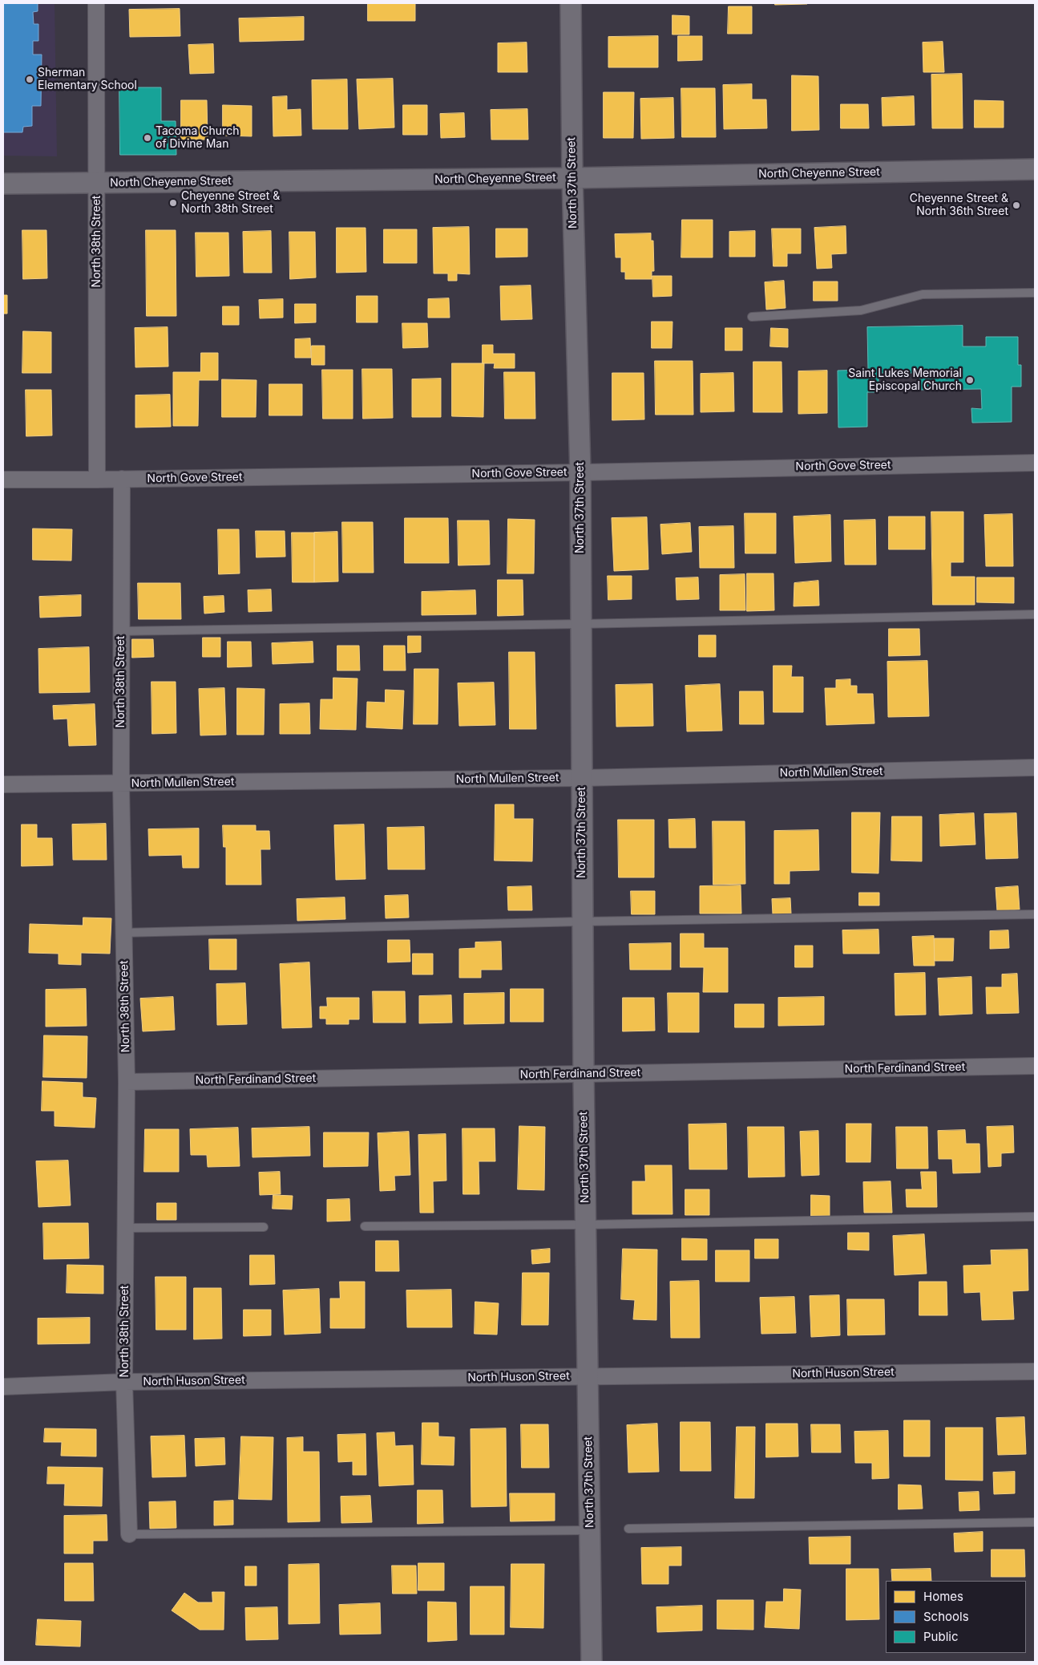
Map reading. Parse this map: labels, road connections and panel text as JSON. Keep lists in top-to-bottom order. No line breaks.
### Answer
{"streets":{"street":["North Cheyenne Street","North 37th Street","North 38th Street","North Gove Street","North Mullen Street","North Ferdinand Street","North Huson Street"]},"crossings":[["North Cheyenne Street","North 37th Street"],["North Cheyenne Street","North 38th Street"],["North 37th Street","North Gove Street"],["North 37th Street","North Mullen Street"],["North 37th Street","North Ferdinand Street"],["North 37th Street","North Huson Street"],["North 38th Street","North Gove Street"],["North 38th Street","North Mullen Street"],["North 38th Street","North Ferdinand Street"],["North 38th Street","North Huson Street"]],"places":["Sherman Elementary School","Tacoma Church of Divine Man","Cheyenne Street & North 38th Street","Cheyenne Street & North 36th Street","Saint Lukes Memorial Episcopal Church"],"legend":["Homes","Schools","Public"]}
